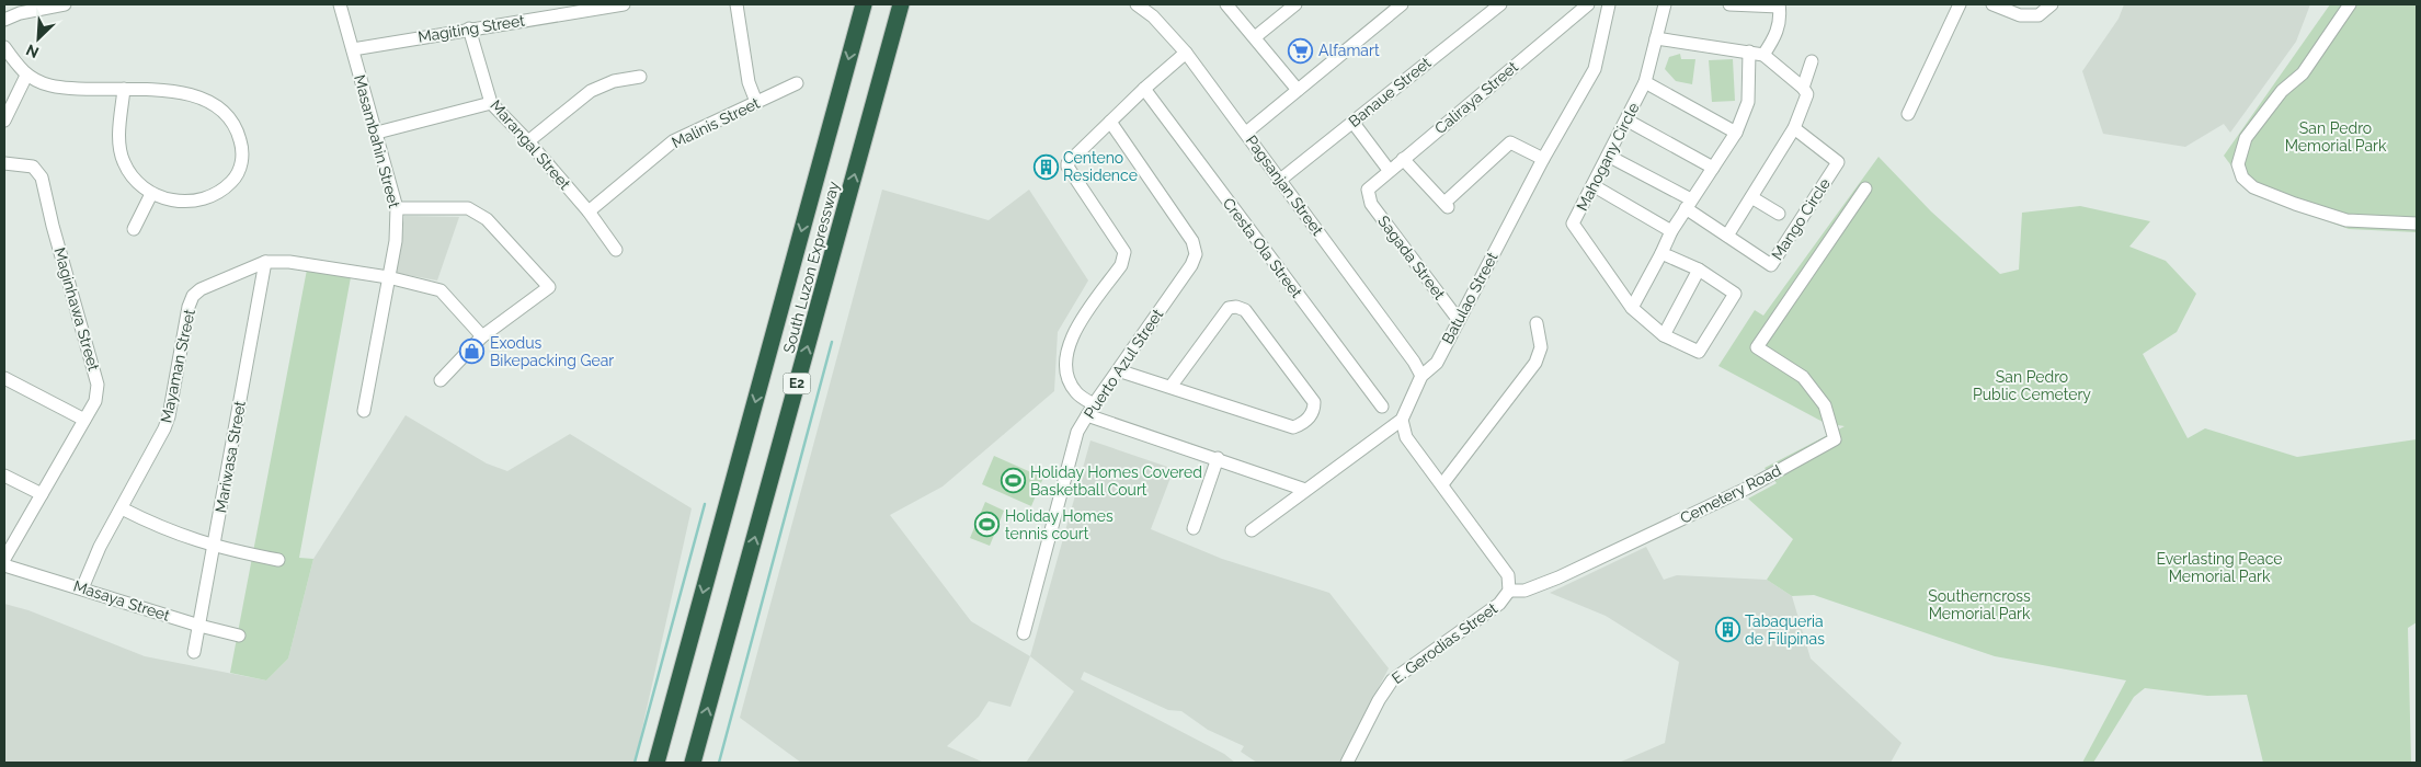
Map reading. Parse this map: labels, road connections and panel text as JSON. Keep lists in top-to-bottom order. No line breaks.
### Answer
{"streets":{"highway":["South Luzon Expressway","E2"],"street":["Magiting Street","Banaue Street","Caliraya Street","Malinis Street","Masambahin Street","Marangal Street","Mahogany Circle","Pagsanjan Street","Mango Circle","Cresta Ola Street","Sagada Street","Batulao Street","Maginhawa Street","Puerto Azul Street","Mayaman Street","Mariwasa Street","Cemetery Road","Masaya Street","E. Gerodias Street"]},"crossings":[["Magiting Street","Masambahin Street"],["Magiting Street","Marangal Street"],["Banaue Street","Pagsanjan Street"],["Caliraya Street","Sagada Street"],["Malinis Street","Marangal Street"],["Masambahin Street","Mayaman Street"],["Mahogany Circle","Mango Circle"],["Pagsanjan Street","Batulao Street"],["Sagada Street","Batulao Street"],["Batulao Street","E. Gerodias Street"],["Mayaman Street","Mariwasa Street"],["Mayaman Street","Masaya Street"],["Mariwasa Street","Masaya Street"],["Cemetery Road","E. Gerodias Street"]],"parks":["San Pedro Memorial Park","San Pedro Public Cemetery","Everlasting Peace Memorial Park","Southerncross Memorial Park"],"places":{"supermarket":["Alfamart"],"building":["Centeno Residence","Tabaqueria de Filipinas"],"shop":["Exodus Bikepacking Gear"],"sports":["Holiday Homes Covered Basketball Court","Holiday Homes tennis court"]},"north":"bottom left"}
